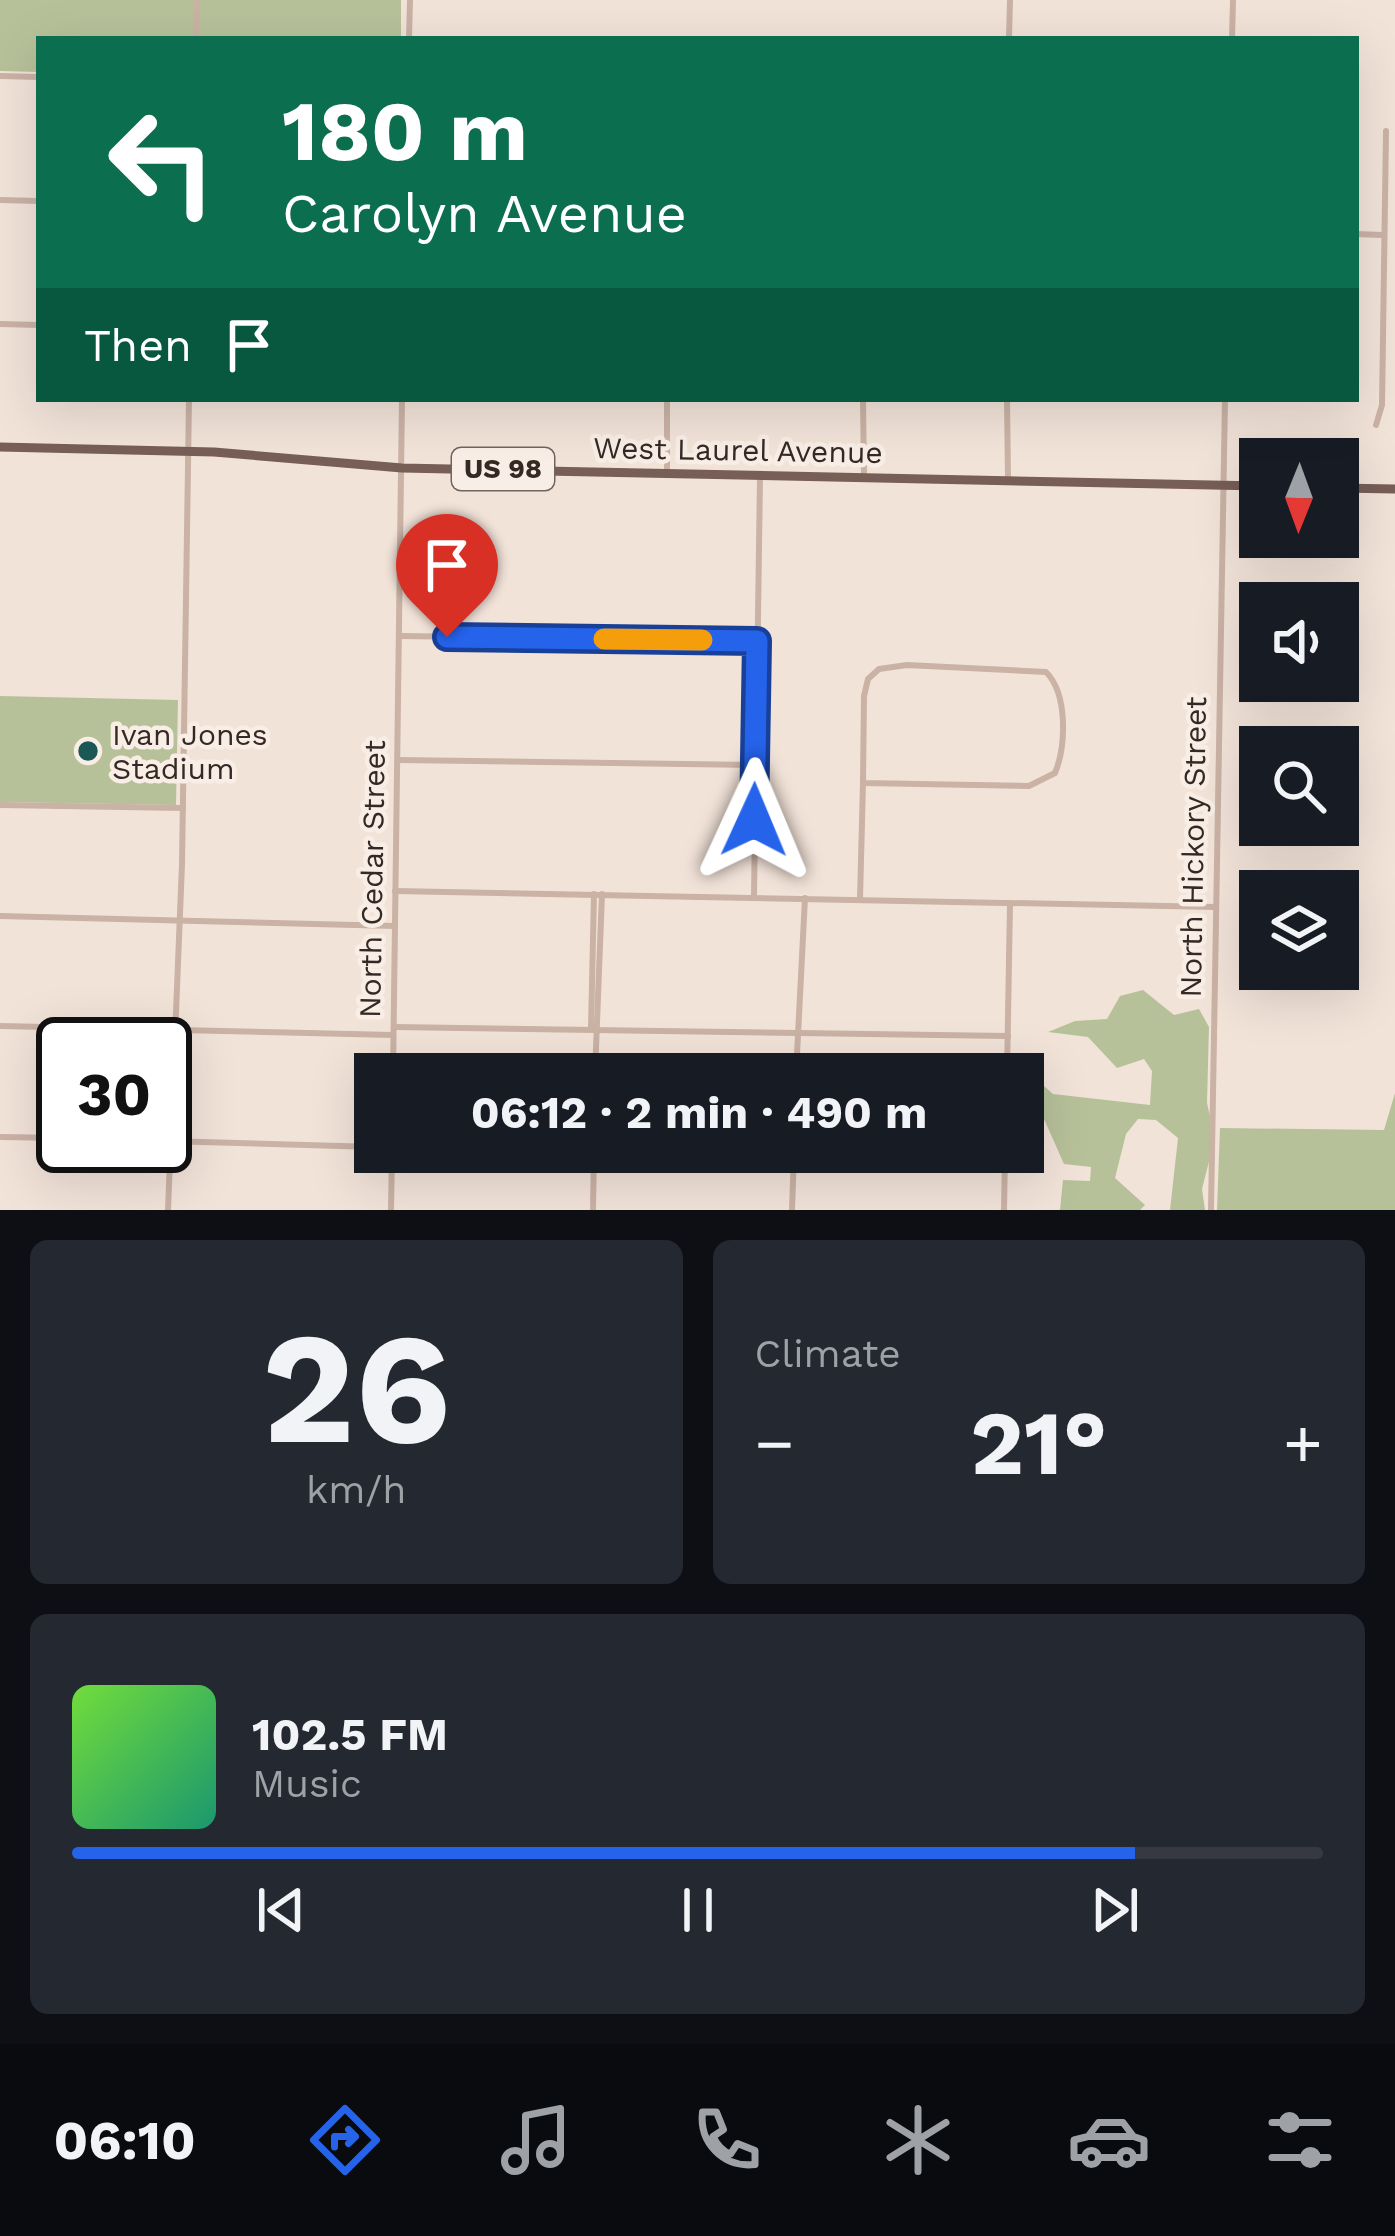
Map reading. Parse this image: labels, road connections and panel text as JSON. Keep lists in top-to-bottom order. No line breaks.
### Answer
{"streets":{"main road":["West Laurel Avenue","US 98"],"street":["North Hickory Street","North Cedar Street"]},"crossings":[["West Laurel Avenue","North Hickory Street"],["West Laurel Avenue","North Cedar Street"]],"places":["Ivan Jones Stadium"],"north":"bottom","page":{"turn":["180 m","Carolyn Avenue"],"then":"Then","limit":"30","trip":"06:12 · 2 min · 490 m","tile":[["26","km/h"],"Climate"],"heat":["−","21°","+"],"song":["102.5 FM","Music"],"tabs":"06:10"}}
